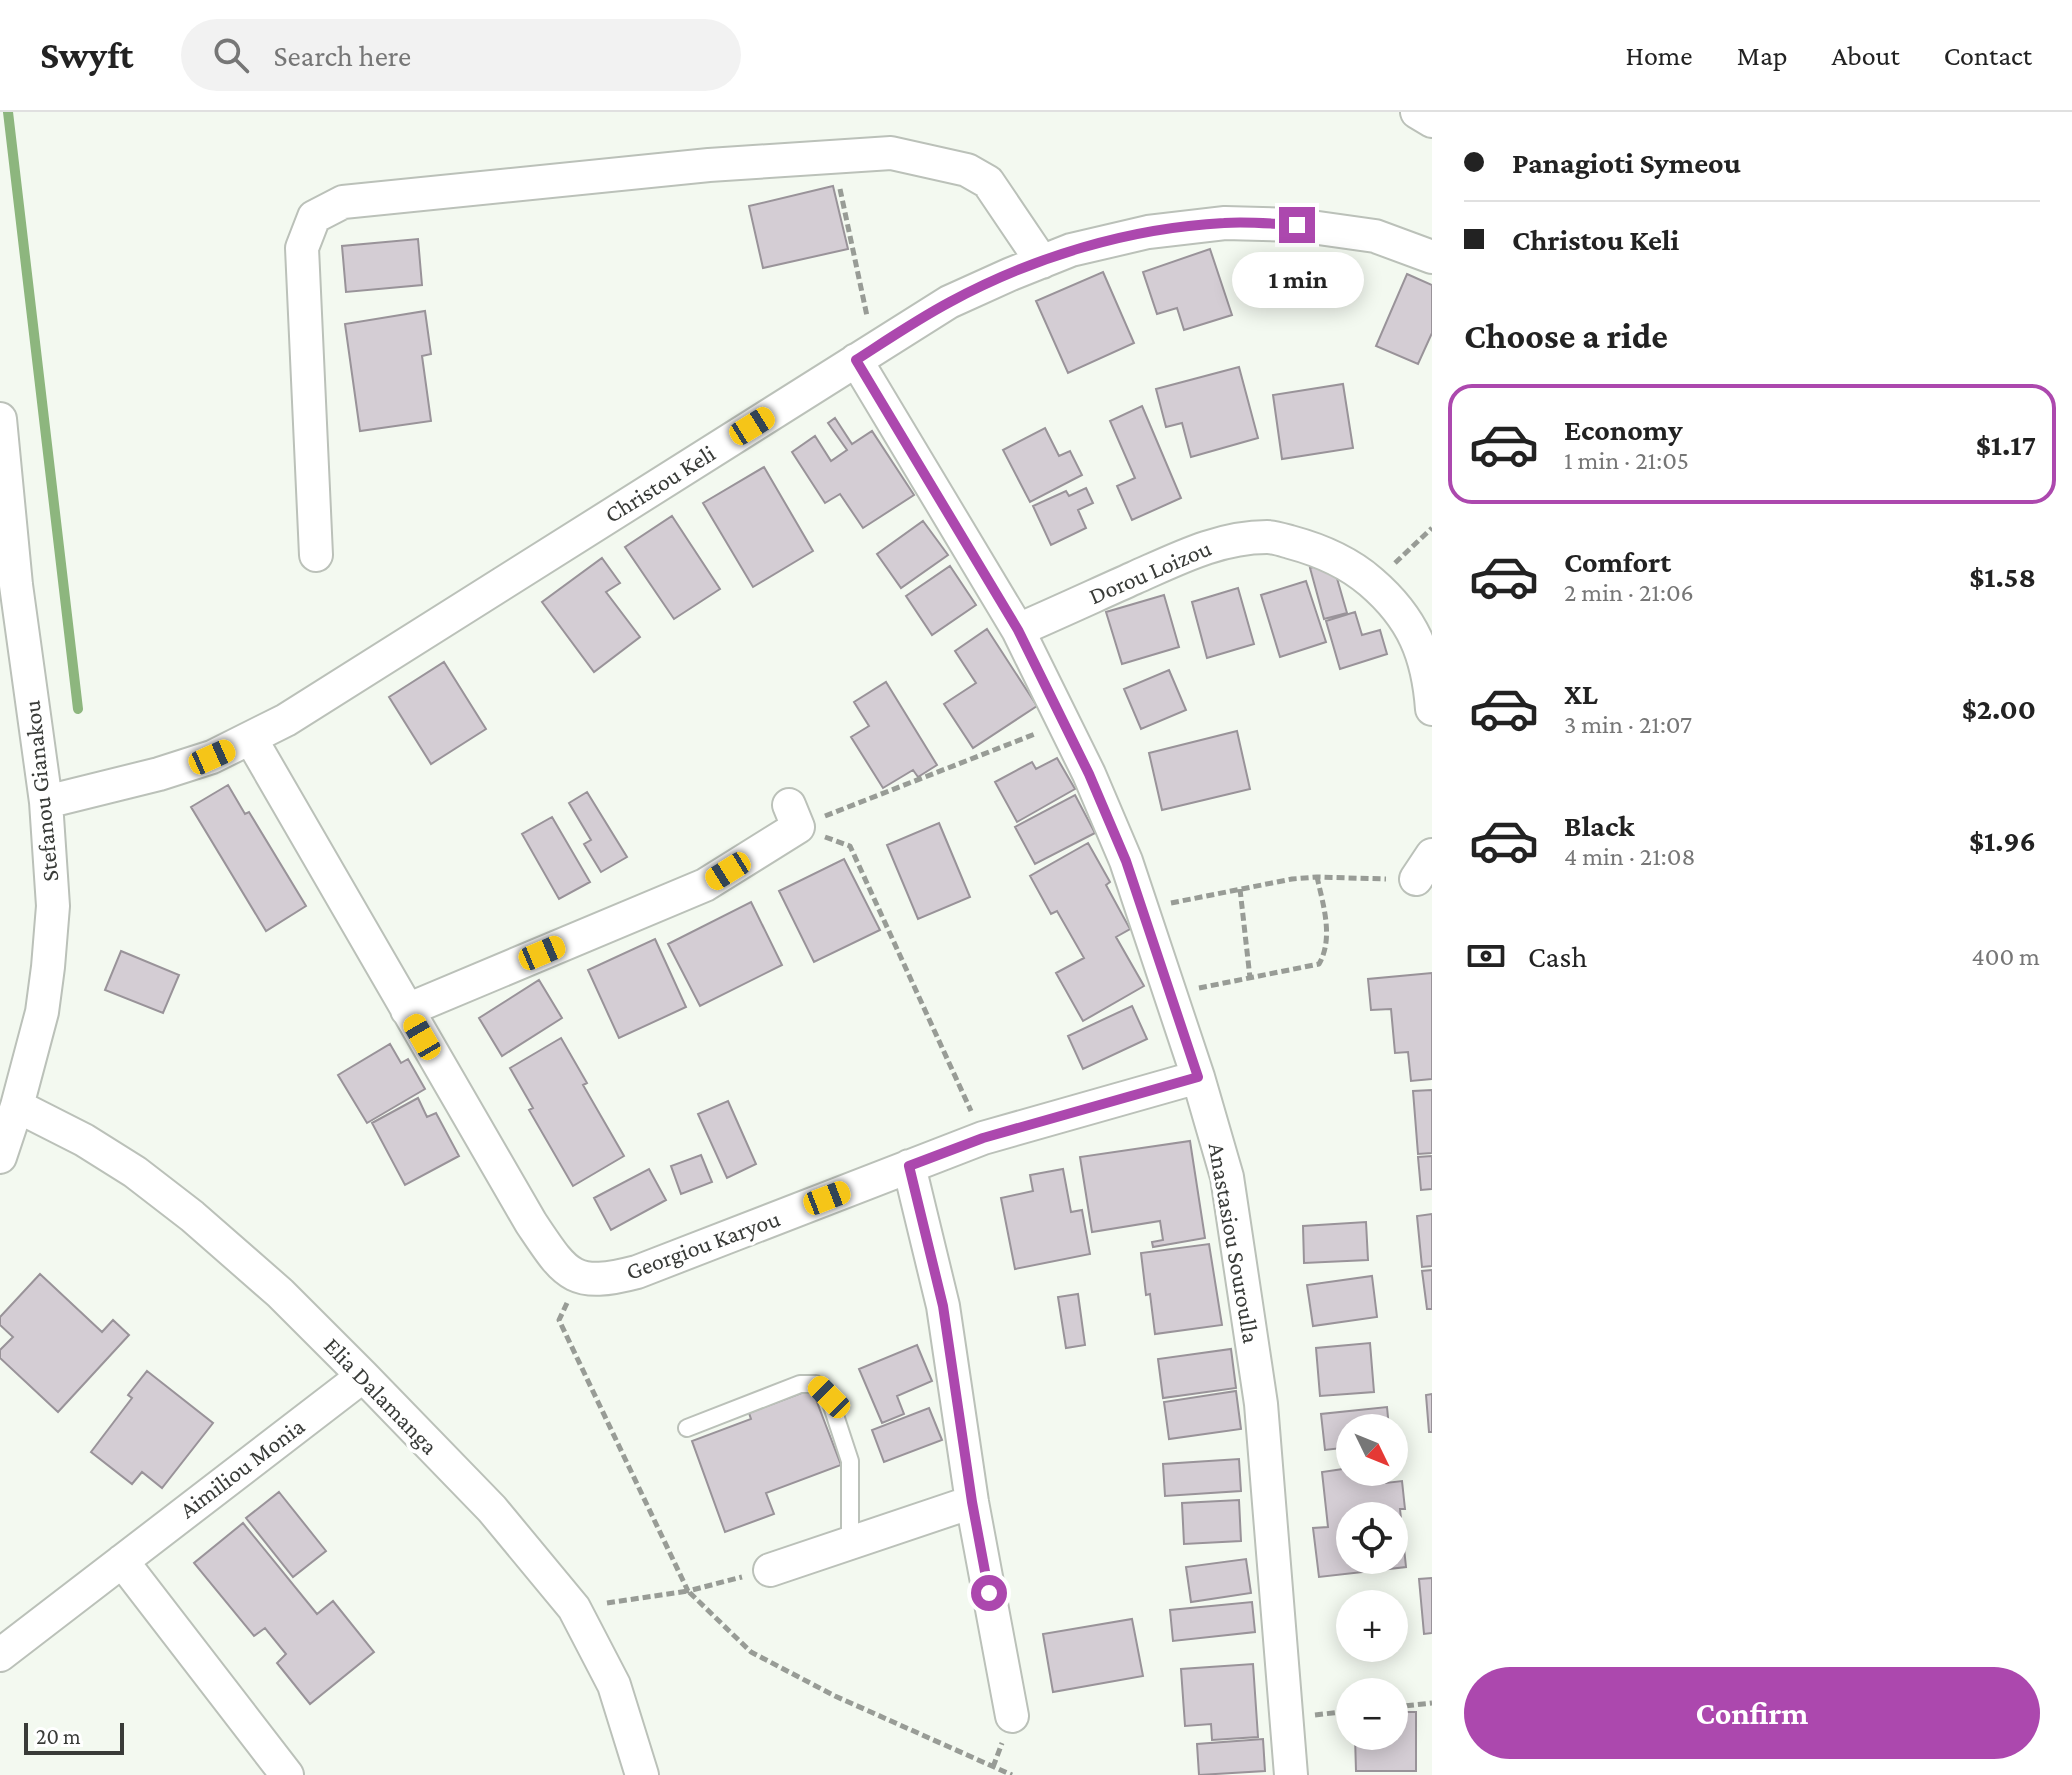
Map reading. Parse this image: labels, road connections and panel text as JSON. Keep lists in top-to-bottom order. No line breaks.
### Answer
{"streets":{"street":["Christou Keli","Dorou Loizou","Stefanou Gianakou","Anastasiou Souroulla","Georgiou Karyou","Elia Dalamanga","Aimiliou Monia"]},"crossings":[["Christou Keli","Stefanou Gianakou"],["Christou Keli","Anastasiou Souroulla"],["Dorou Loizou","Anastasiou Souroulla"],["Stefanou Gianakou","Elia Dalamanga"],["Anastasiou Souroulla","Georgiou Karyou"],["Elia Dalamanga","Aimiliou Monia"]],"scale_bar":"20 m","north":"bottom right","page":{"header":"Swyft","search":"Search here","nav":["Home","Map","About","Contact"],"banner":["Panagioti Symeou","Christou Keli"],"bubble":"1 min","heading":"Choose a ride","list":[{"name":"Economy","note":"1 min · 21:05","value":"$1.17"},{"name":"Comfort","note":"2 min · 21:06","value":"$1.58"},{"name":"XL","note":"3 min · 21:07","value":"$2.00"},{"name":"Black","note":"4 min · 21:08","value":"$1.96"}],"pay":["Cash","400 m"],"map_buttons":["+","−"],"buttons":"Confirm","scale":"20 m"}}
